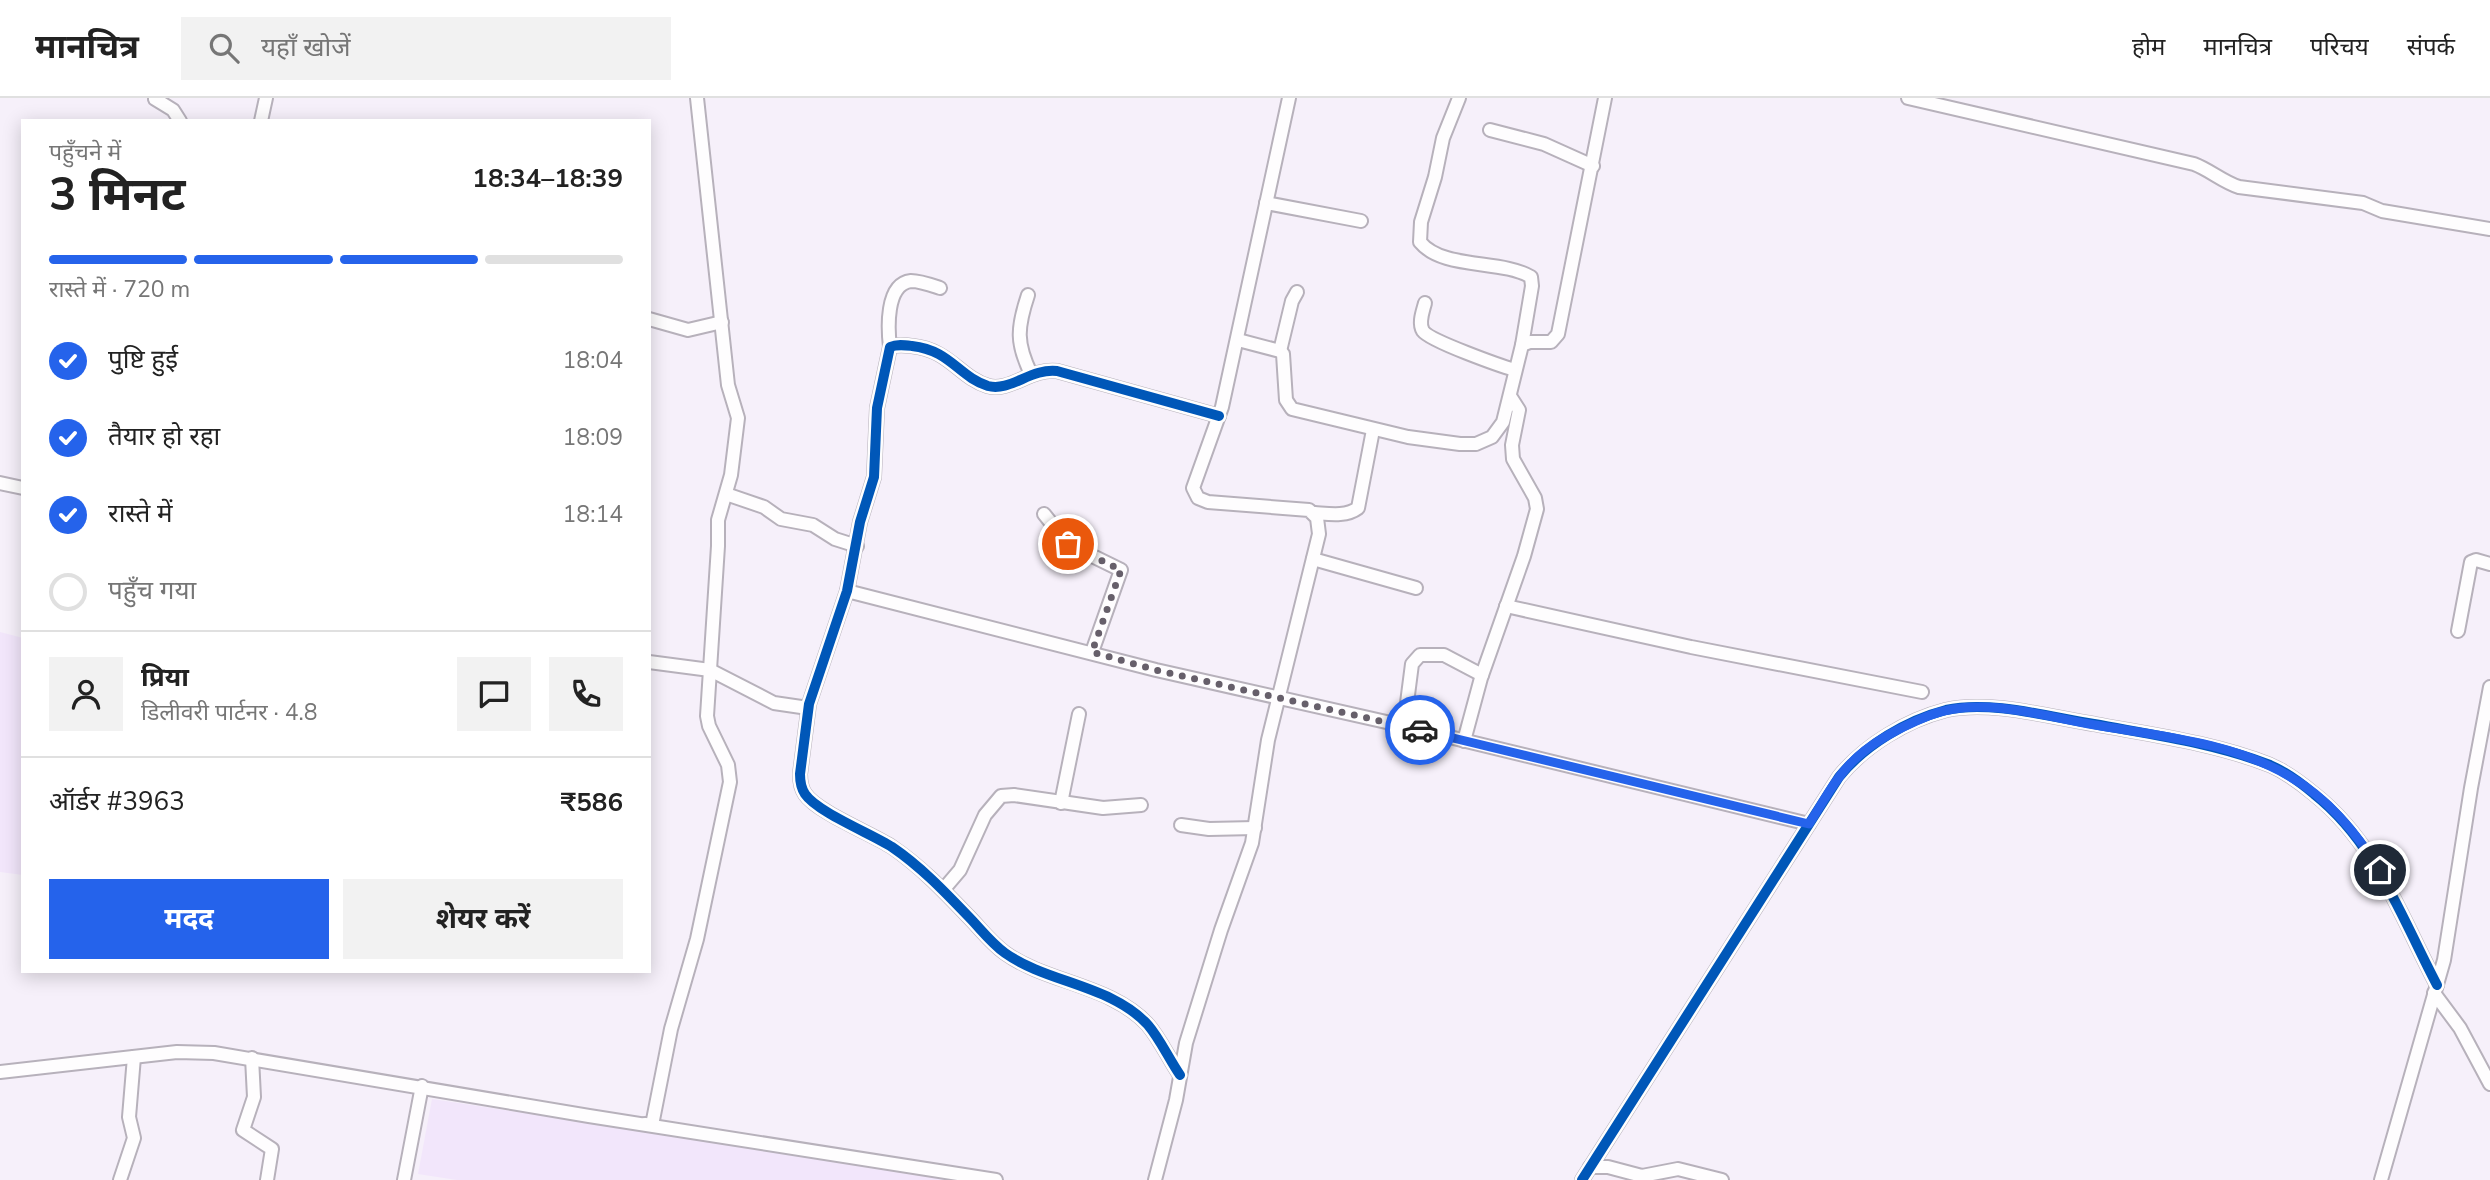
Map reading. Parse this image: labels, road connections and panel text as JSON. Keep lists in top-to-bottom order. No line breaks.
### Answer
{"page":{"header":"मानचित्र","search":"यहाँ खोजें","nav":["होम","मानचित्र","परिचय","संपर्क"],"heading":["3 मिनट","पहुँचने में","18:34–18:39"],"panel":["प्रिया","डिलीवरी पार्टनर · 4.8","ऑर्डर #3963","₹586"],"bar":"रास्ते में · 720 m","list":[["पुष्टि हुई","18:04"],["तैयार हो रहा","18:09"],["रास्ते में","18:14"],"पहुँच गया"],"buttons":["मदद","शेयर करें"]}}
